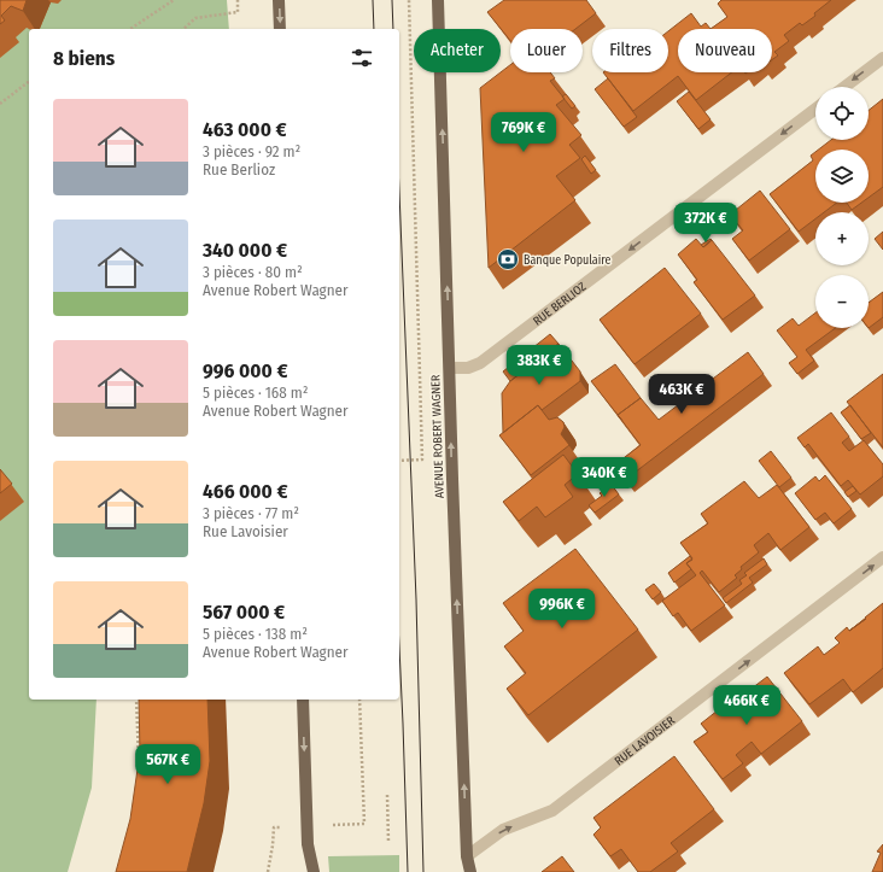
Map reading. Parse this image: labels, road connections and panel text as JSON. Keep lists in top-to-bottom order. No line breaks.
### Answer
{"streets":{"main road":["AVENUE ROBERT WAGNER"],"street":["RUE BERLIOZ","RUE LAVOISIER"]},"crossings":[["RUE BERLIOZ","AVENUE ROBERT WAGNER"],["AVENUE ROBERT WAGNER","RUE LAVOISIER"]],"one_way":["RUE BERLIOZ","AVENUE ROBERT WAGNER","RUE LAVOISIER"],"places":{"bank":["Banque Populaire"]},"page":{"chip":["Acheter","Louer","Filtres","Nouveau"],"heading":"8 biens","map_buttons":["+","−"],"list":[{"name":"463 000 €","note":"3 pièces · 92 m² · Rue Berlioz"},{"name":"340 000 €","note":"3 pièces · 80 m² · Avenue Robert Wagner"},{"name":"996 000 €","note":"5 pièces · 168 m² · Avenue Robert Wagner"},{"name":"466 000 €","note":"3 pièces · 77 m² · Rue Lavoisier"},{"name":"567 000 €","note":"5 pièces · 138 m² · Avenue Robert Wagner"}],"price":["769K €","372K €","383K €","463K €","340K €","996K €","466K €","567K €"]}}
